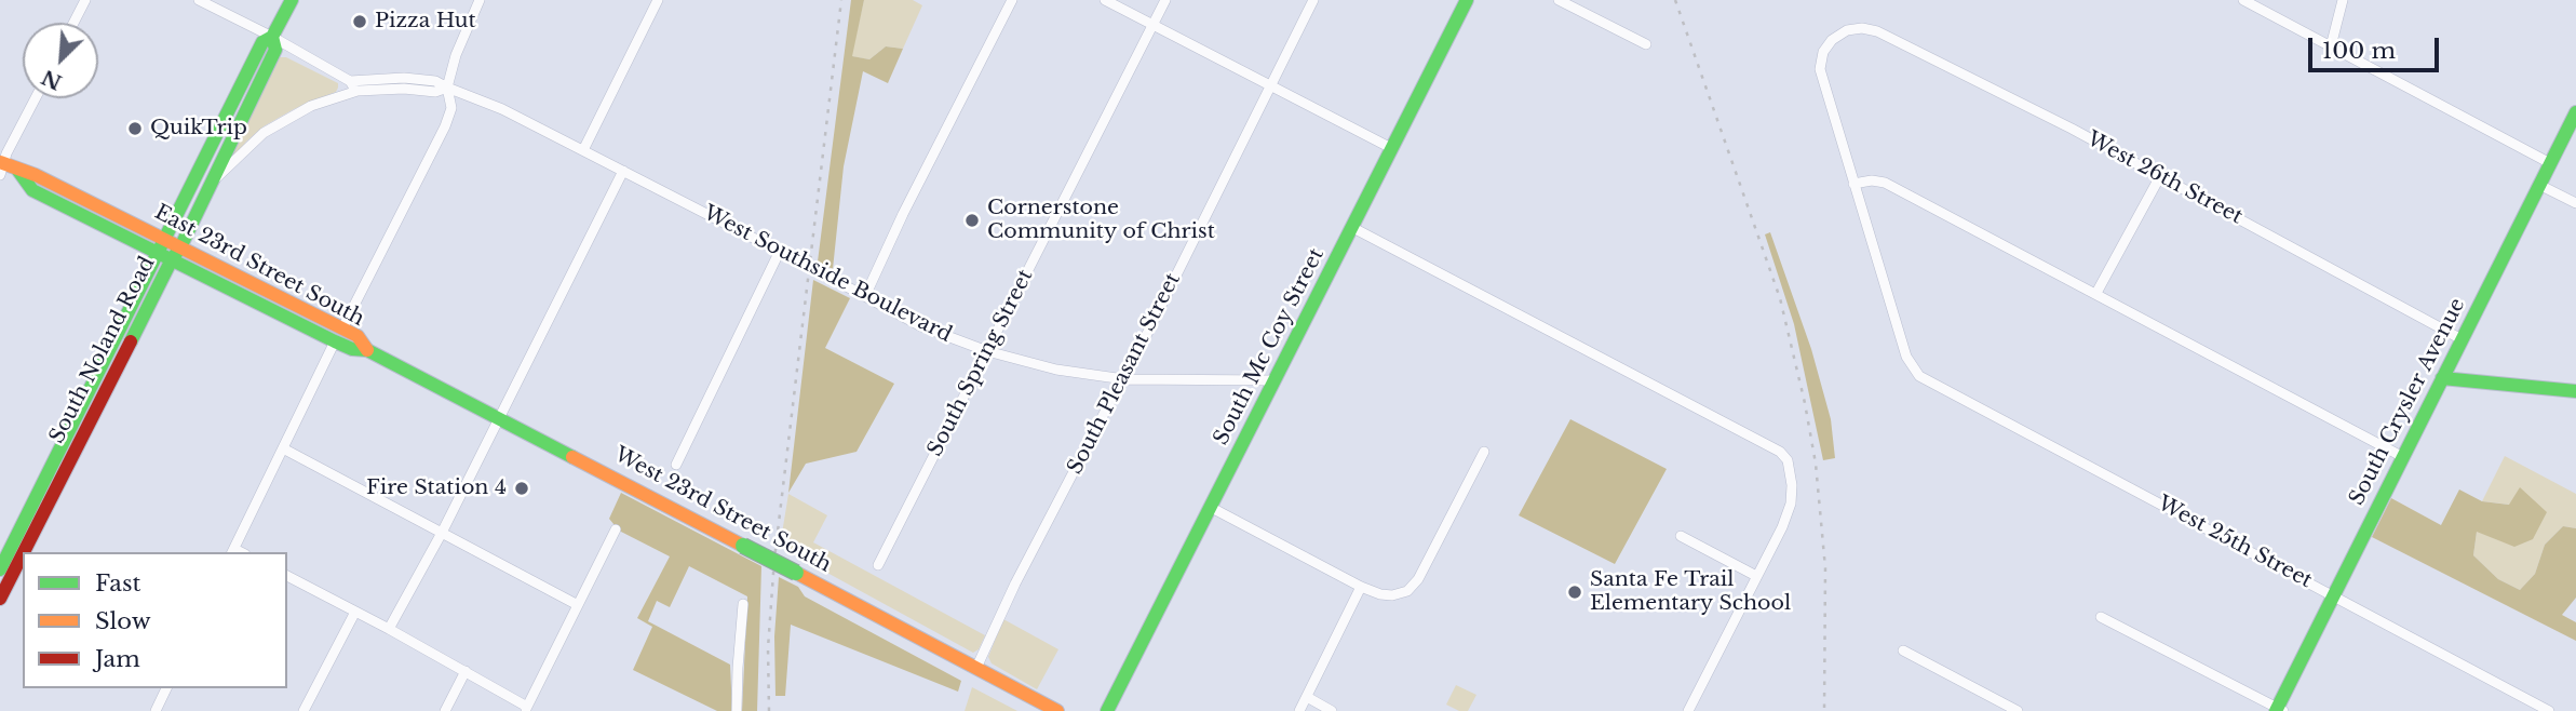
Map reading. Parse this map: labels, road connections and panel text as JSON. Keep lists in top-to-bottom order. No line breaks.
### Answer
{"streets":{"main road":["East 23rd Street South","South Mc Coy Street","South Noland Road","South Crysler Avenue","West 23rd Street South"],"street":["West 26th Street","West Southside Boulevard","South Spring Street","South Pleasant Street","West 25th Street"]},"crossings":[["West 26th Street","South Crysler Avenue"],["West 26th Street","West 25th Street"],["East 23rd Street South","South Noland Road"],["East 23rd Street South","West 23rd Street South"],["West Southside Boulevard","South Mc Coy Street"],["West Southside Boulevard","South Spring Street"],["West Southside Boulevard","South Pleasant Street"],["South Pleasant Street","West 23rd Street South"],["South Crysler Avenue","West 25th Street"]],"places":["Pizza Hut","QuikTrip","Cornerstone Community of Christ","Fire Station 4","Santa Fe Trail Elementary School"],"legend":["Fast","Slow","Jam"],"scale_bar":"100 m","north":"bottom left"}
